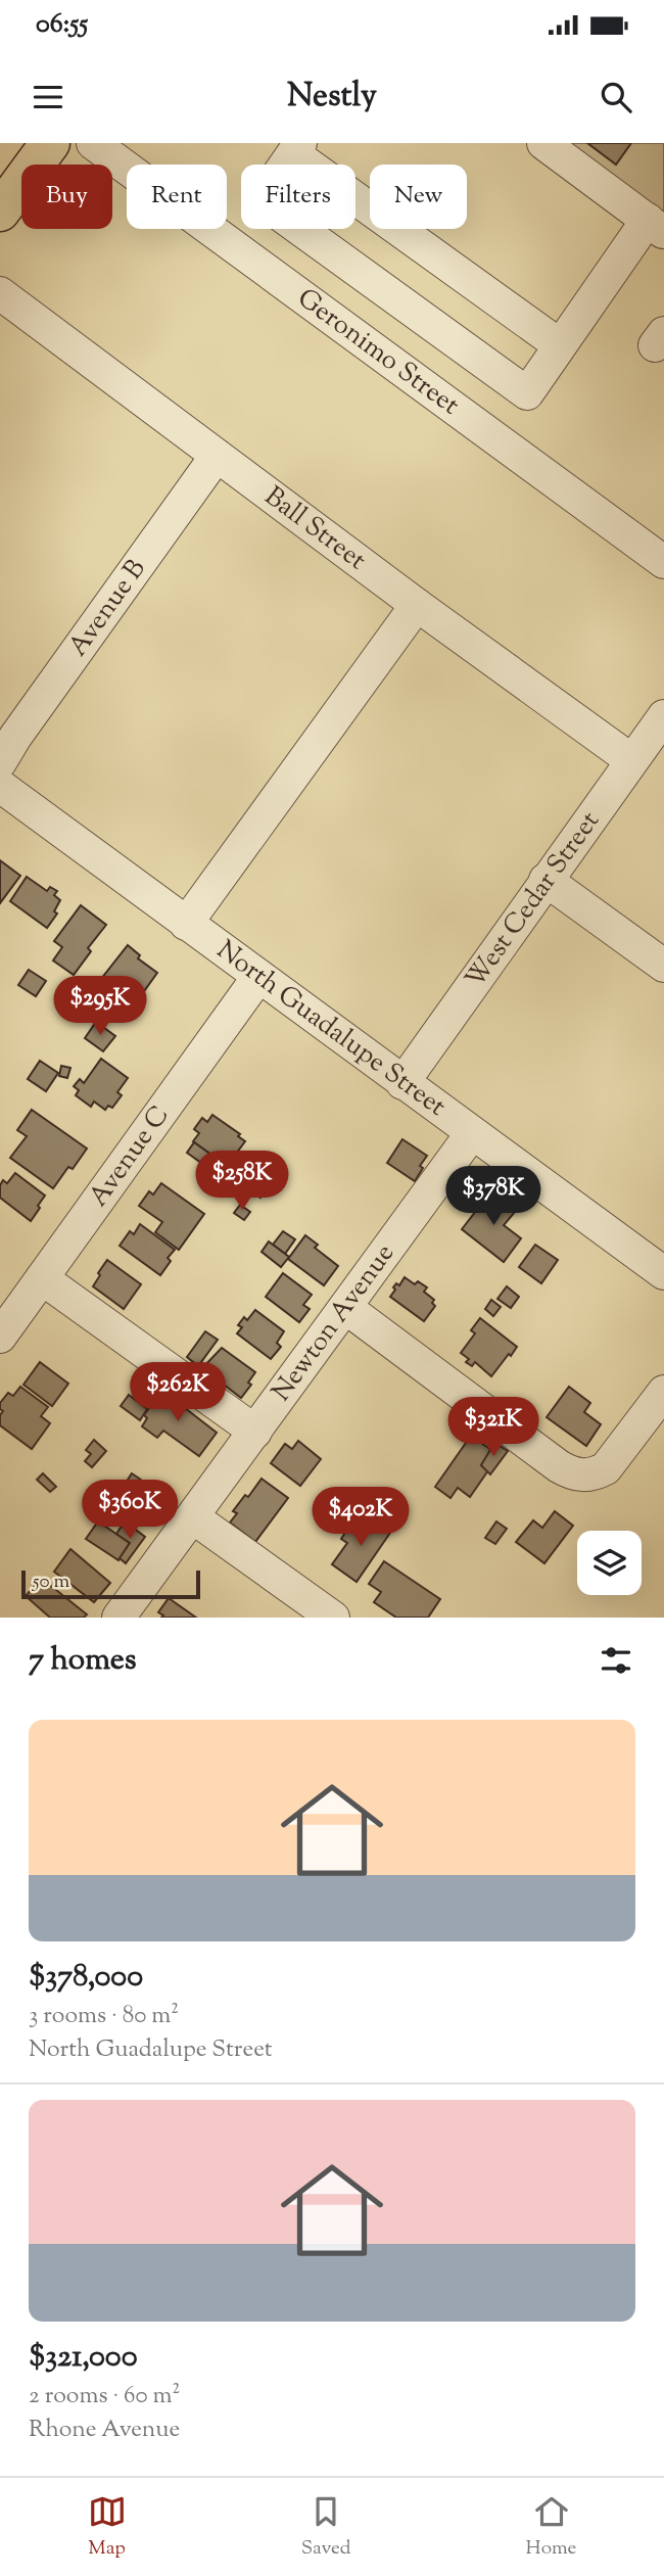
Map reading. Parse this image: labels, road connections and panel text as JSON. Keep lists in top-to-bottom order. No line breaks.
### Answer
{"streets":{"street":["Geronimo Street","Ball Street","Avenue B","West Cedar Street","North Guadalupe Street","Avenue C","Newton Avenue"]},"crossings":[["Ball Street","Avenue B"],["Ball Street","West Cedar Street"],["West Cedar Street","North Guadalupe Street"],["North Guadalupe Street","Avenue C"],["North Guadalupe Street","Newton Avenue"]],"scale_bar":"50 m","page":{"status":"06:55","header":"Nestly","chip":["Buy","Rent","Filters","New"],"price":["$295K","$258K","$378K","$262K","$321K","$360K","$402K"],"scale":"50 m","heading":"7 homes","list":[{"name":"$378,000","note":"3 rooms · 80 m² · North Guadalupe Street"},{"name":"$321,000","note":"2 rooms · 60 m² · Rhone Avenue"}],"tabs":["Map","Saved","Home"]}}
